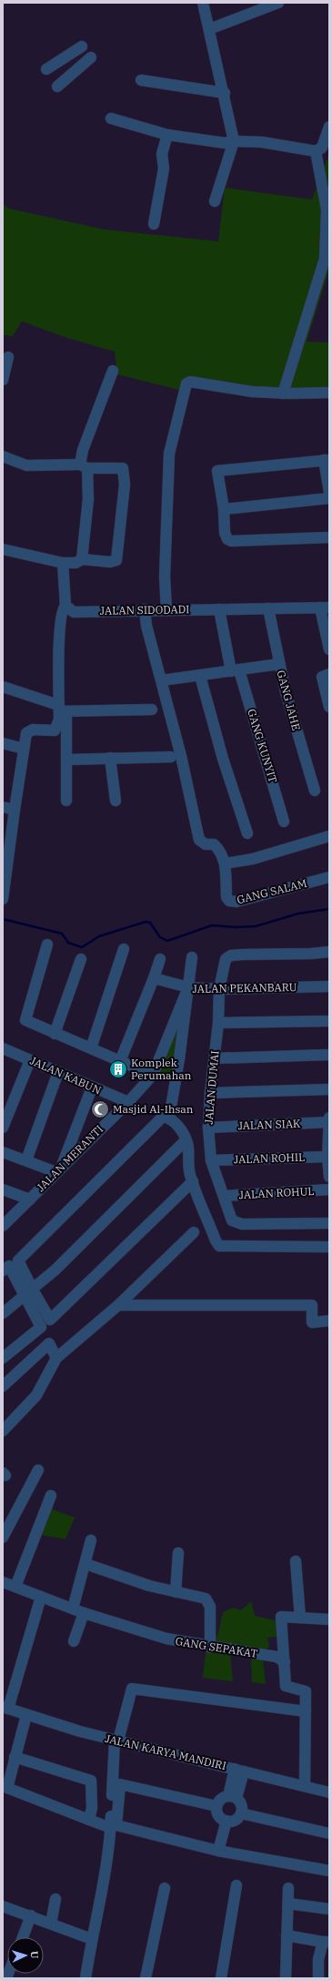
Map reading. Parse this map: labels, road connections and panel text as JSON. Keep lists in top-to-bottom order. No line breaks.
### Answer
{"streets":{"street":["JALAN SIDODADI","GANG JAHE","GANG KUNYIT","GANG SALAM","JALAN PEKANBARU","JALAN KABUN","JALAN DUMAI","JALAN SIAK","JALAN MERANTI","JALAN ROHIL","JALAN ROHUL","GANG SEPAKAT","JALAN KARYA MANDIRI"]},"crossings":[["JALAN SIDODADI","GANG JAHE"],["JALAN SIDODADI","GANG KUNYIT"],["JALAN PEKANBARU","JALAN DUMAI"],["JALAN PEKANBARU","JALAN MERANTI"],["JALAN KABUN","JALAN MERANTI"],["JALAN DUMAI","JALAN SIAK"],["JALAN DUMAI","JALAN ROHIL"],["JALAN DUMAI","JALAN ROHUL"]],"places":{"building":["Komplek Perumahan"],"mosque":["Masjid Al-Ihsan"]},"north":"right"}
